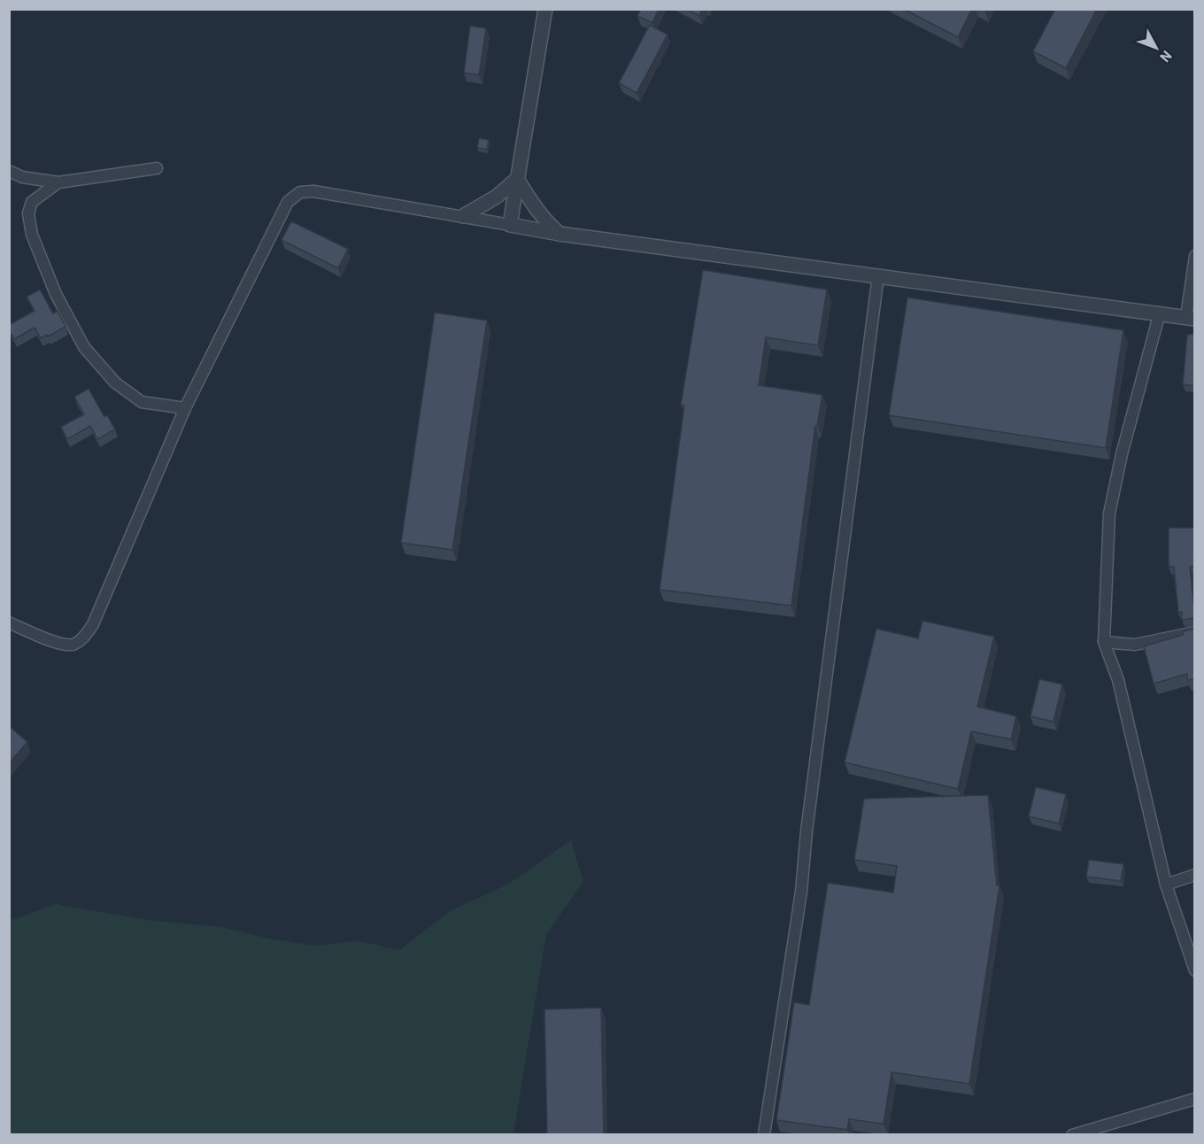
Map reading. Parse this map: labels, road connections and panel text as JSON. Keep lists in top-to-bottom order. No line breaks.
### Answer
{"north":"bottom right"}
